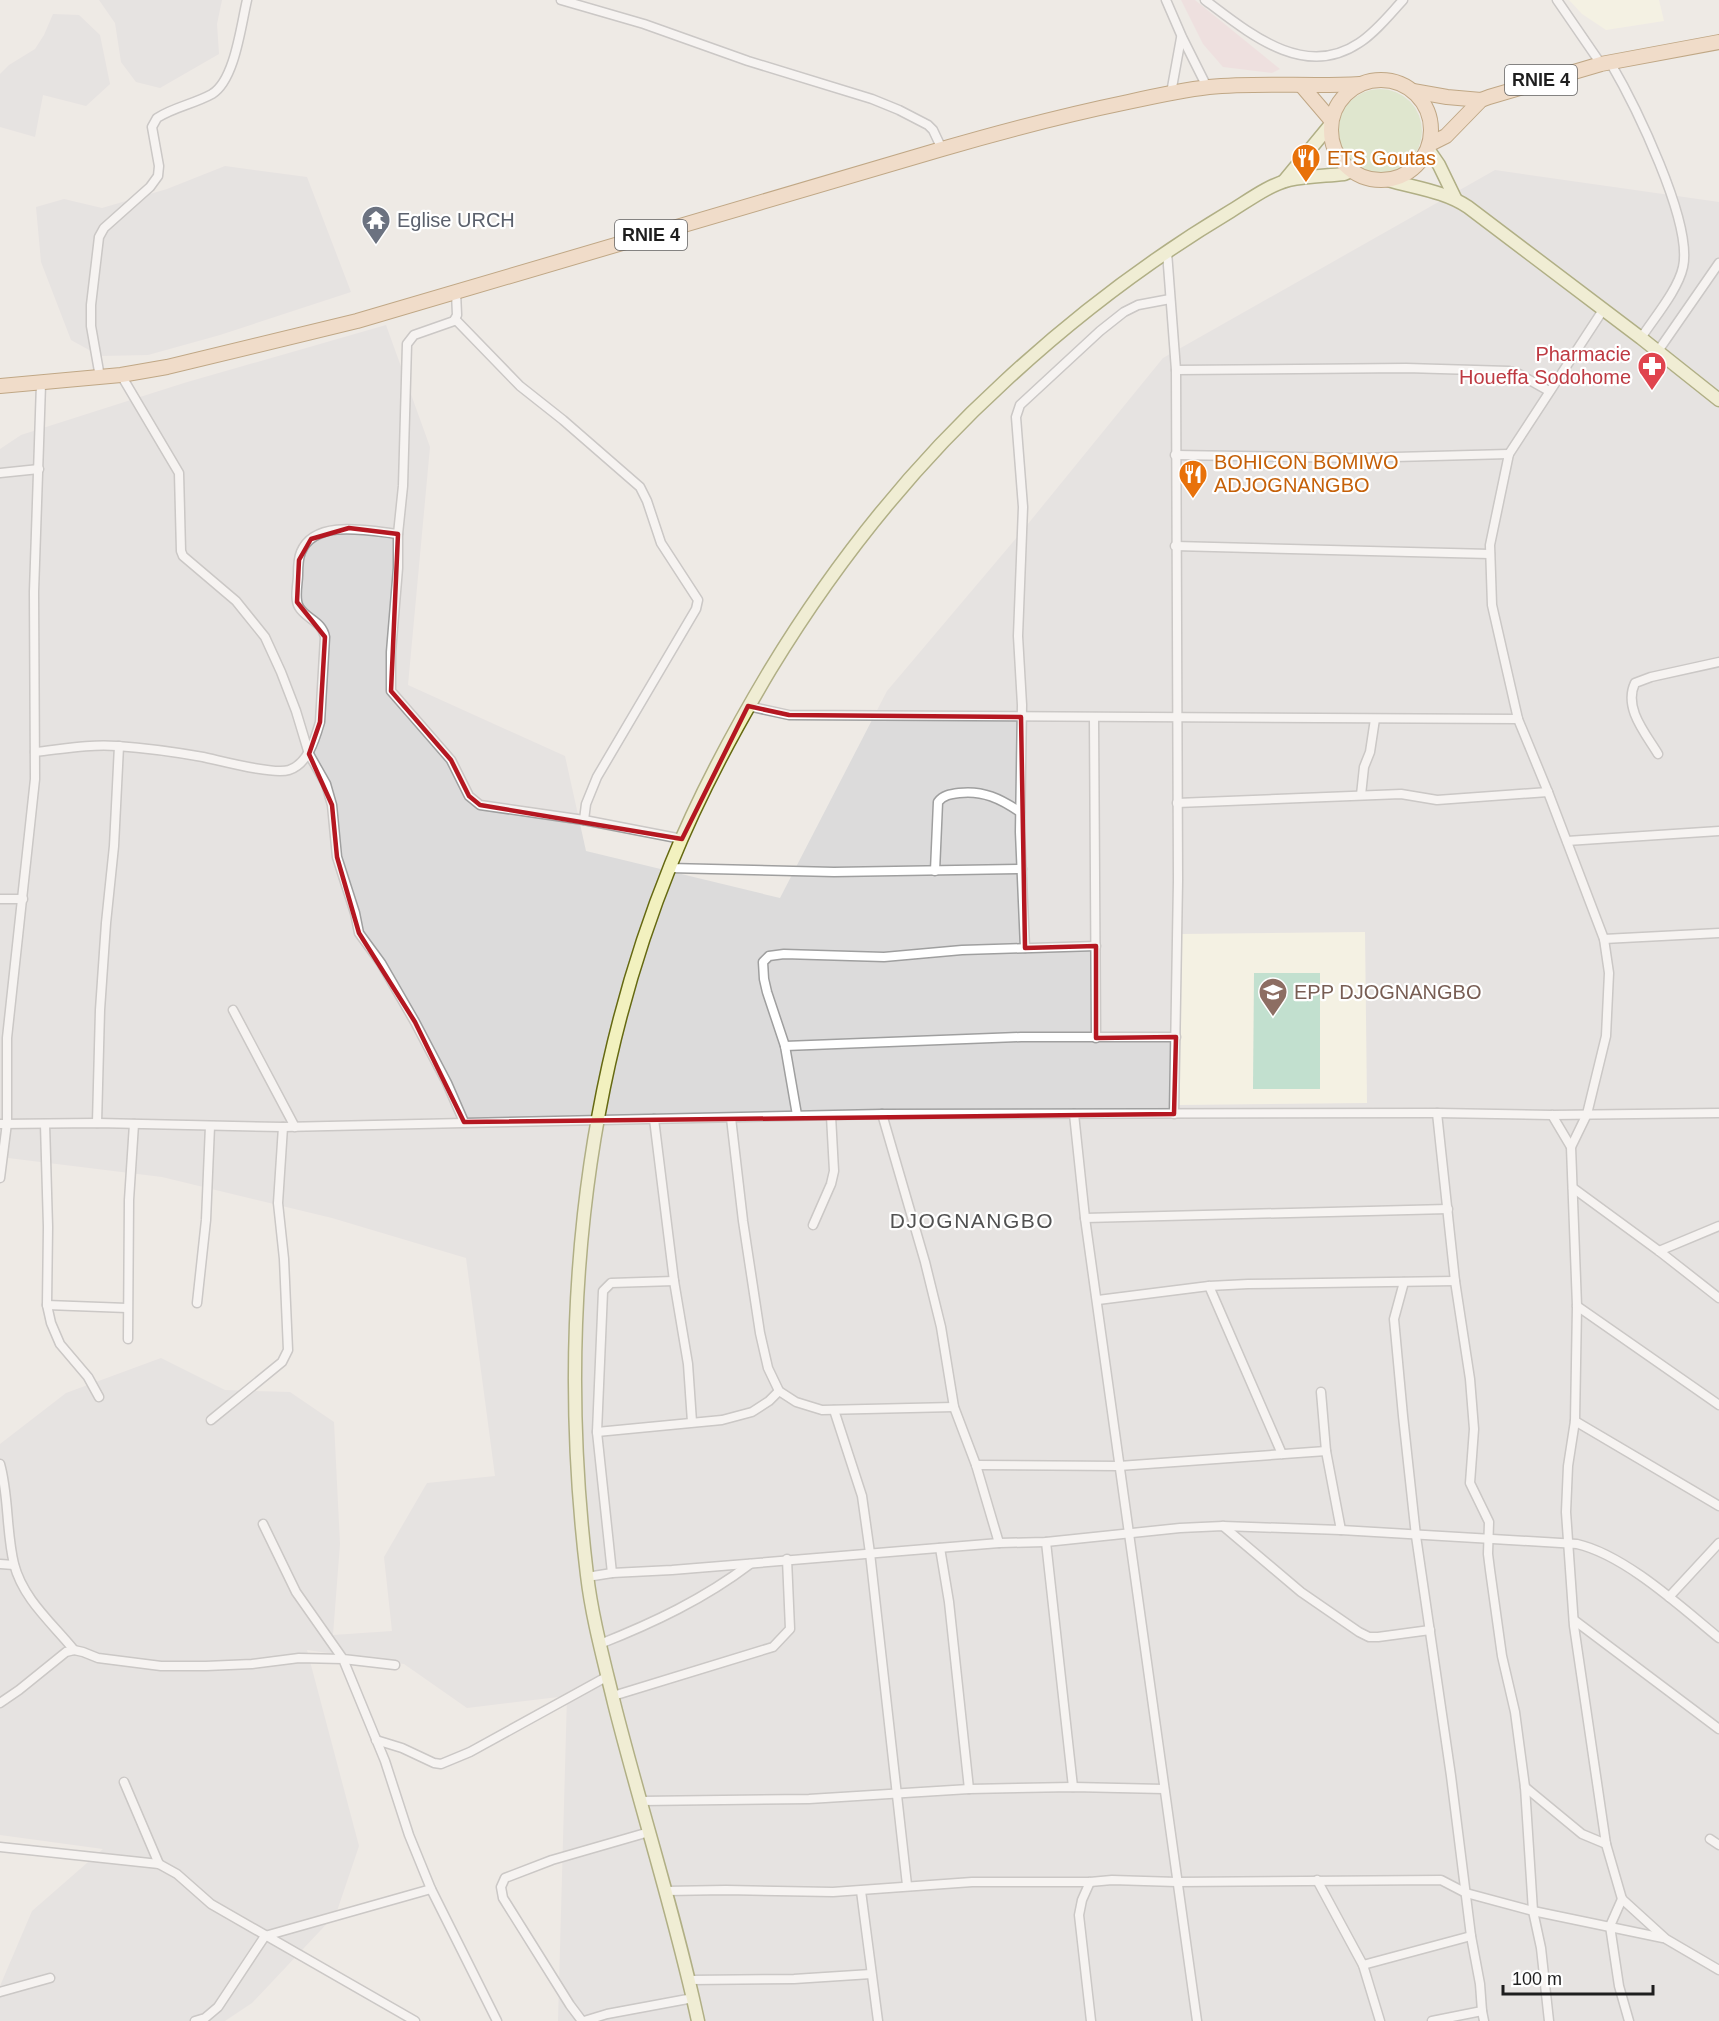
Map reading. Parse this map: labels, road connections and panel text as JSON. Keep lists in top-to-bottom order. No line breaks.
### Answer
{"streets":{"main road":["RNIE 4"]},"districts":["DJOGNANGBO"],"places":{"restaurant":["ETS Goutas","BOHICON BOMIWO ADJOGNANGBO"],"temple":["Eglise URCH"],"pharmacy":["Pharmacie Houeffa Sodohome"],"school or university":["EPP DJOGNANGBO"]},"scale_bar":"100 m"}
